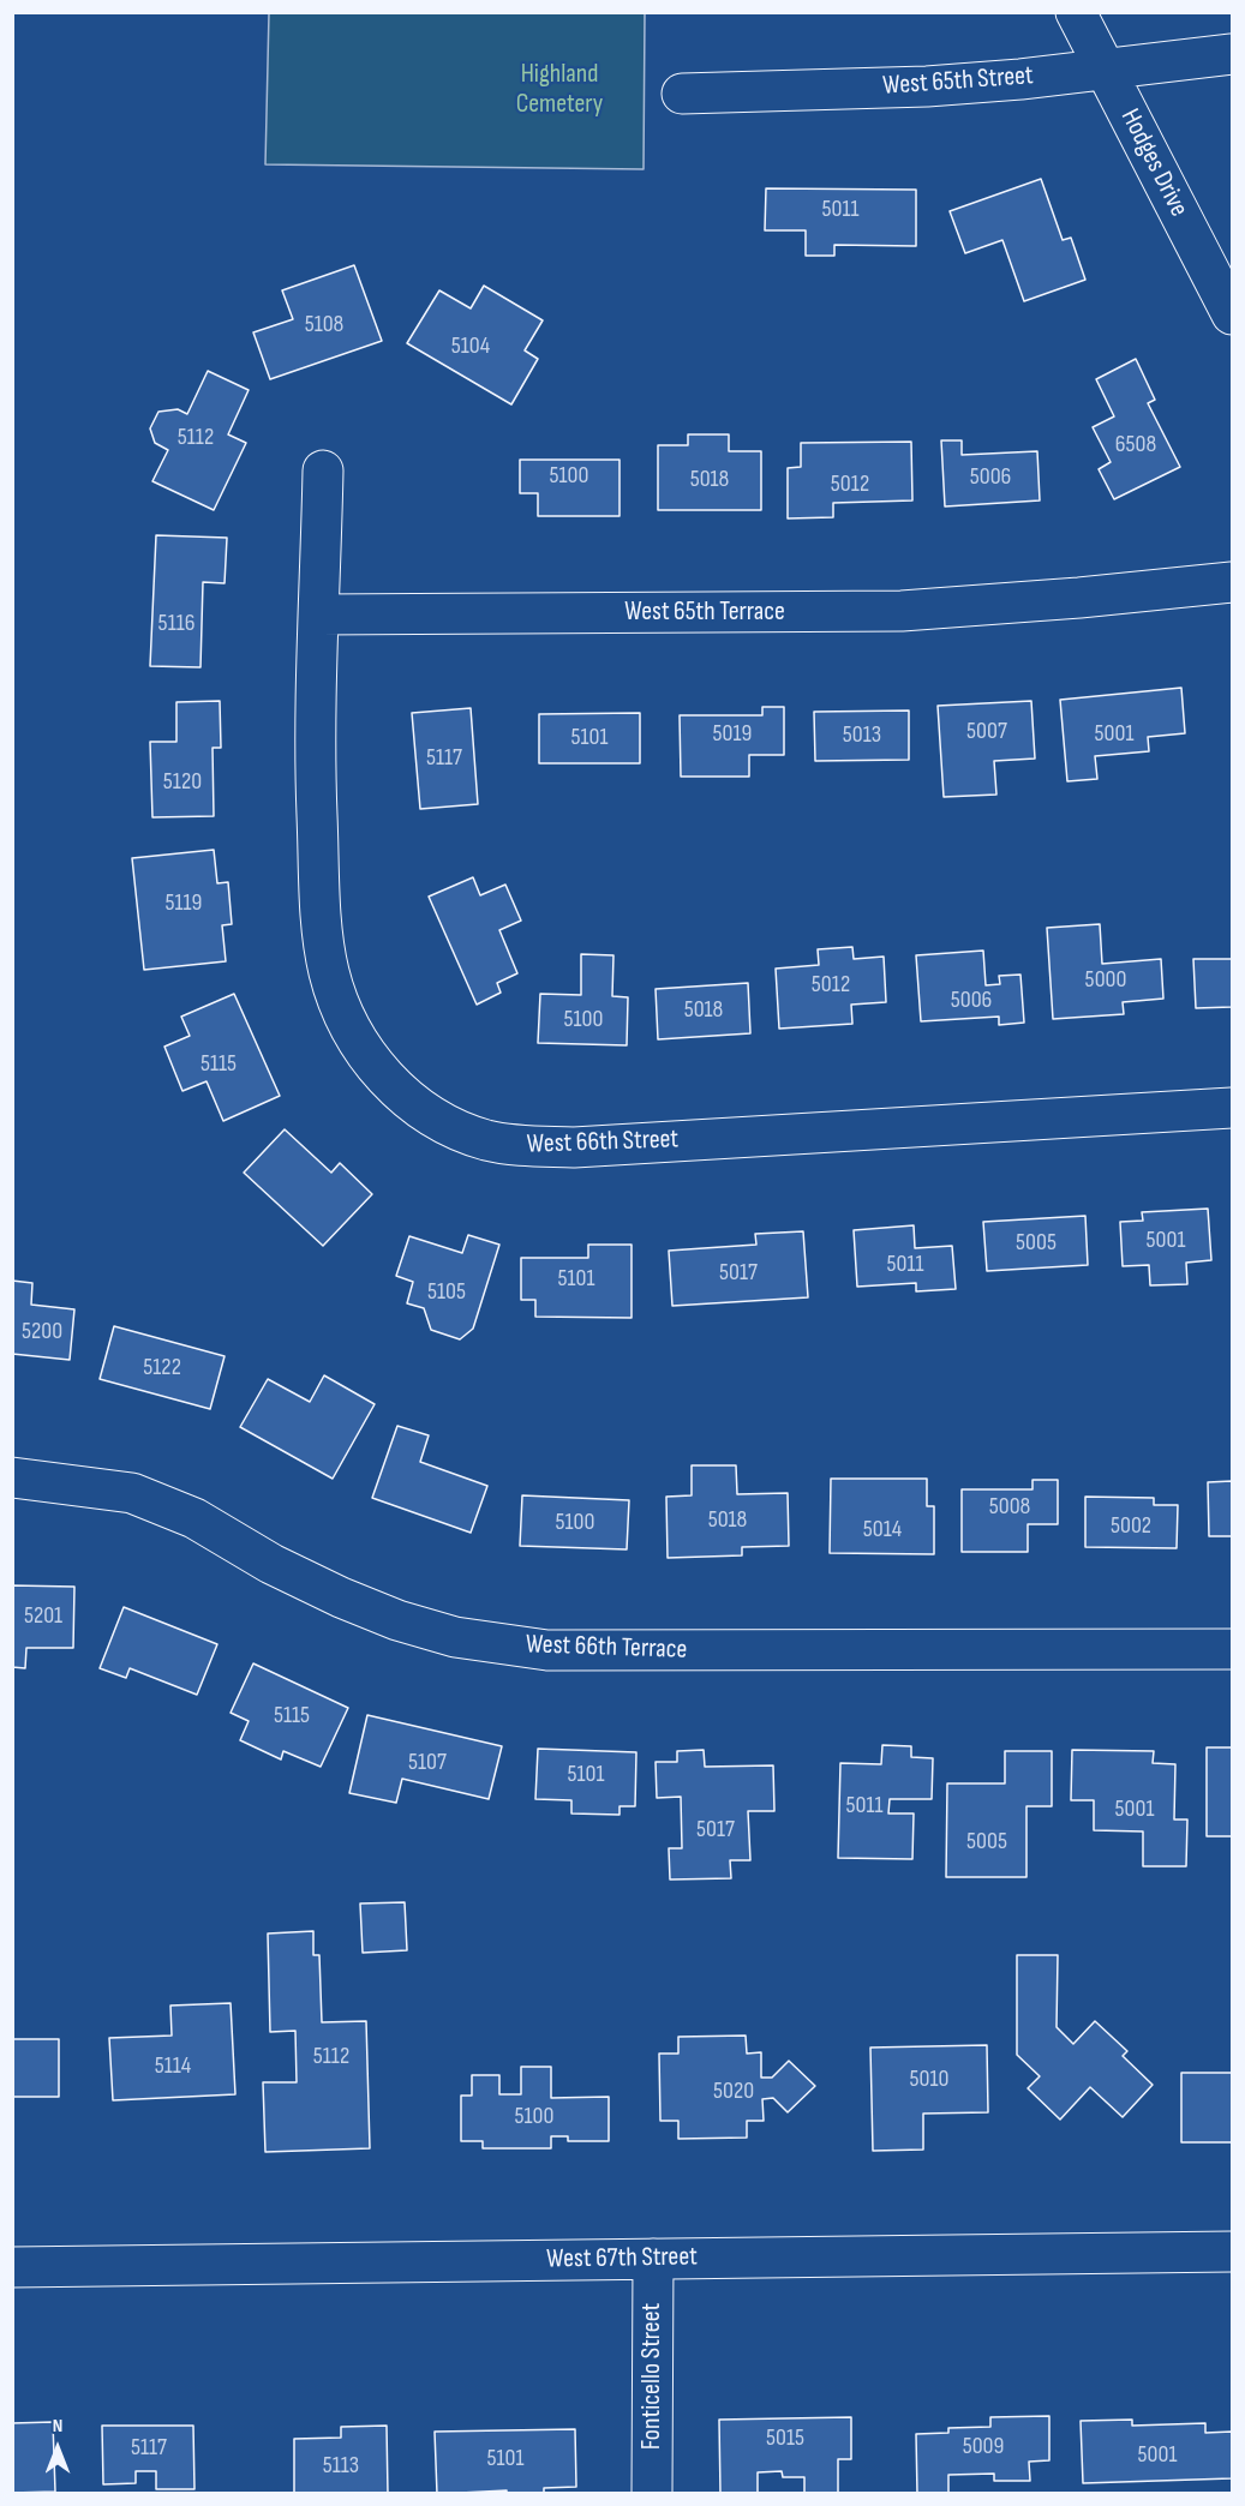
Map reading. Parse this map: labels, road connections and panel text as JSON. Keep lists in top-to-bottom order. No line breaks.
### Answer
{"streets":{"street":["West 65th Street","Hodges Drive","West 65th Terrace","West 66th Street","West 66th Terrace","West 67th Street","Fonticello Street"]},"crossings":[["West 65th Street","Hodges Drive"],["West 65th Terrace","West 66th Street"],["West 67th Street","Fonticello Street"]],"parks":["Highland Cemetery"],"house_numbers":["5011","5108","5104","5112","6508","5100","5006","5018","5012","5116","5007","5019","5001","5013","5101","5117","5120","5119","5000","5012","5006","5018","5100","5115","5001","5005","5011","5017","5101","5105","5200","5122","5008","5018","5100","5002","5014","5201","5115","5107","5101","5011","5001","5017","5005","5112","5114","5010","5020","5100","5015","5009","5117","5001","5101","5113"],"north":"top"}
